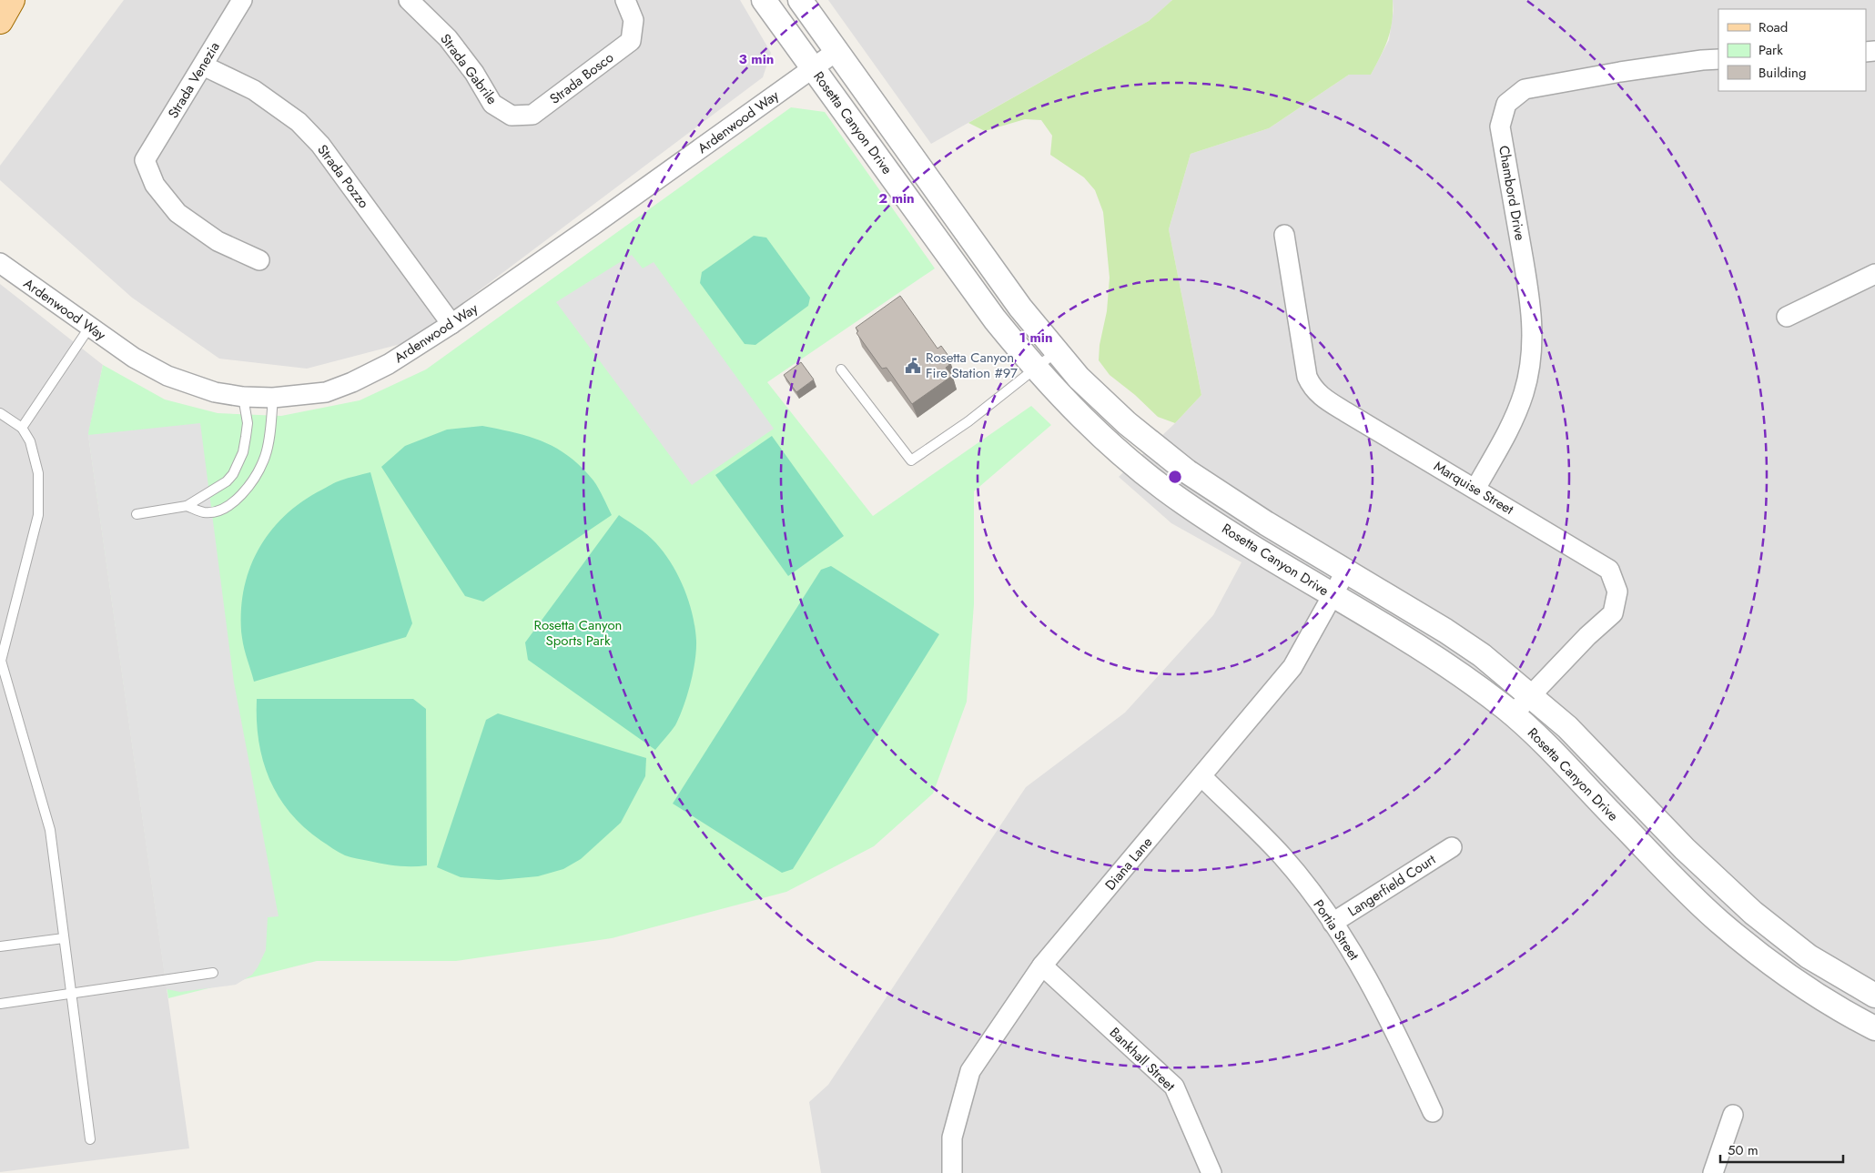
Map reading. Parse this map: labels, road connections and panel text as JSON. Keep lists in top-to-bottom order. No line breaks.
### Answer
{"streets":{"street":["Strada Gabrile","Strada Bosco","Strada Venezia","Ardenwood Way","Rosetta Canyon Drive","Strada Pozzo","Chambord Drive","Marquise Street","Diana Lane","Langerfield Court","Portia Street","Bankhall Street"]},"crossings":[["Strada Gabrile","Strada Bosco"],["Strada Venezia","Strada Pozzo"],["Ardenwood Way","Rosetta Canyon Drive"],["Ardenwood Way","Strada Pozzo"],["Rosetta Canyon Drive","Marquise Street"],["Rosetta Canyon Drive","Diana Lane"],["Chambord Drive","Marquise Street"],["Diana Lane","Portia Street"],["Diana Lane","Bankhall Street"],["Langerfield Court","Portia Street"]],"parks":["Rosetta Canyon Sports Park"],"places":{"public building":["Rosetta Canyon Fire Station #97"]},"legend":["Road","Park","Building"],"scale_bar":"50 m","rings":["3 min","2 min","1 min"]}
